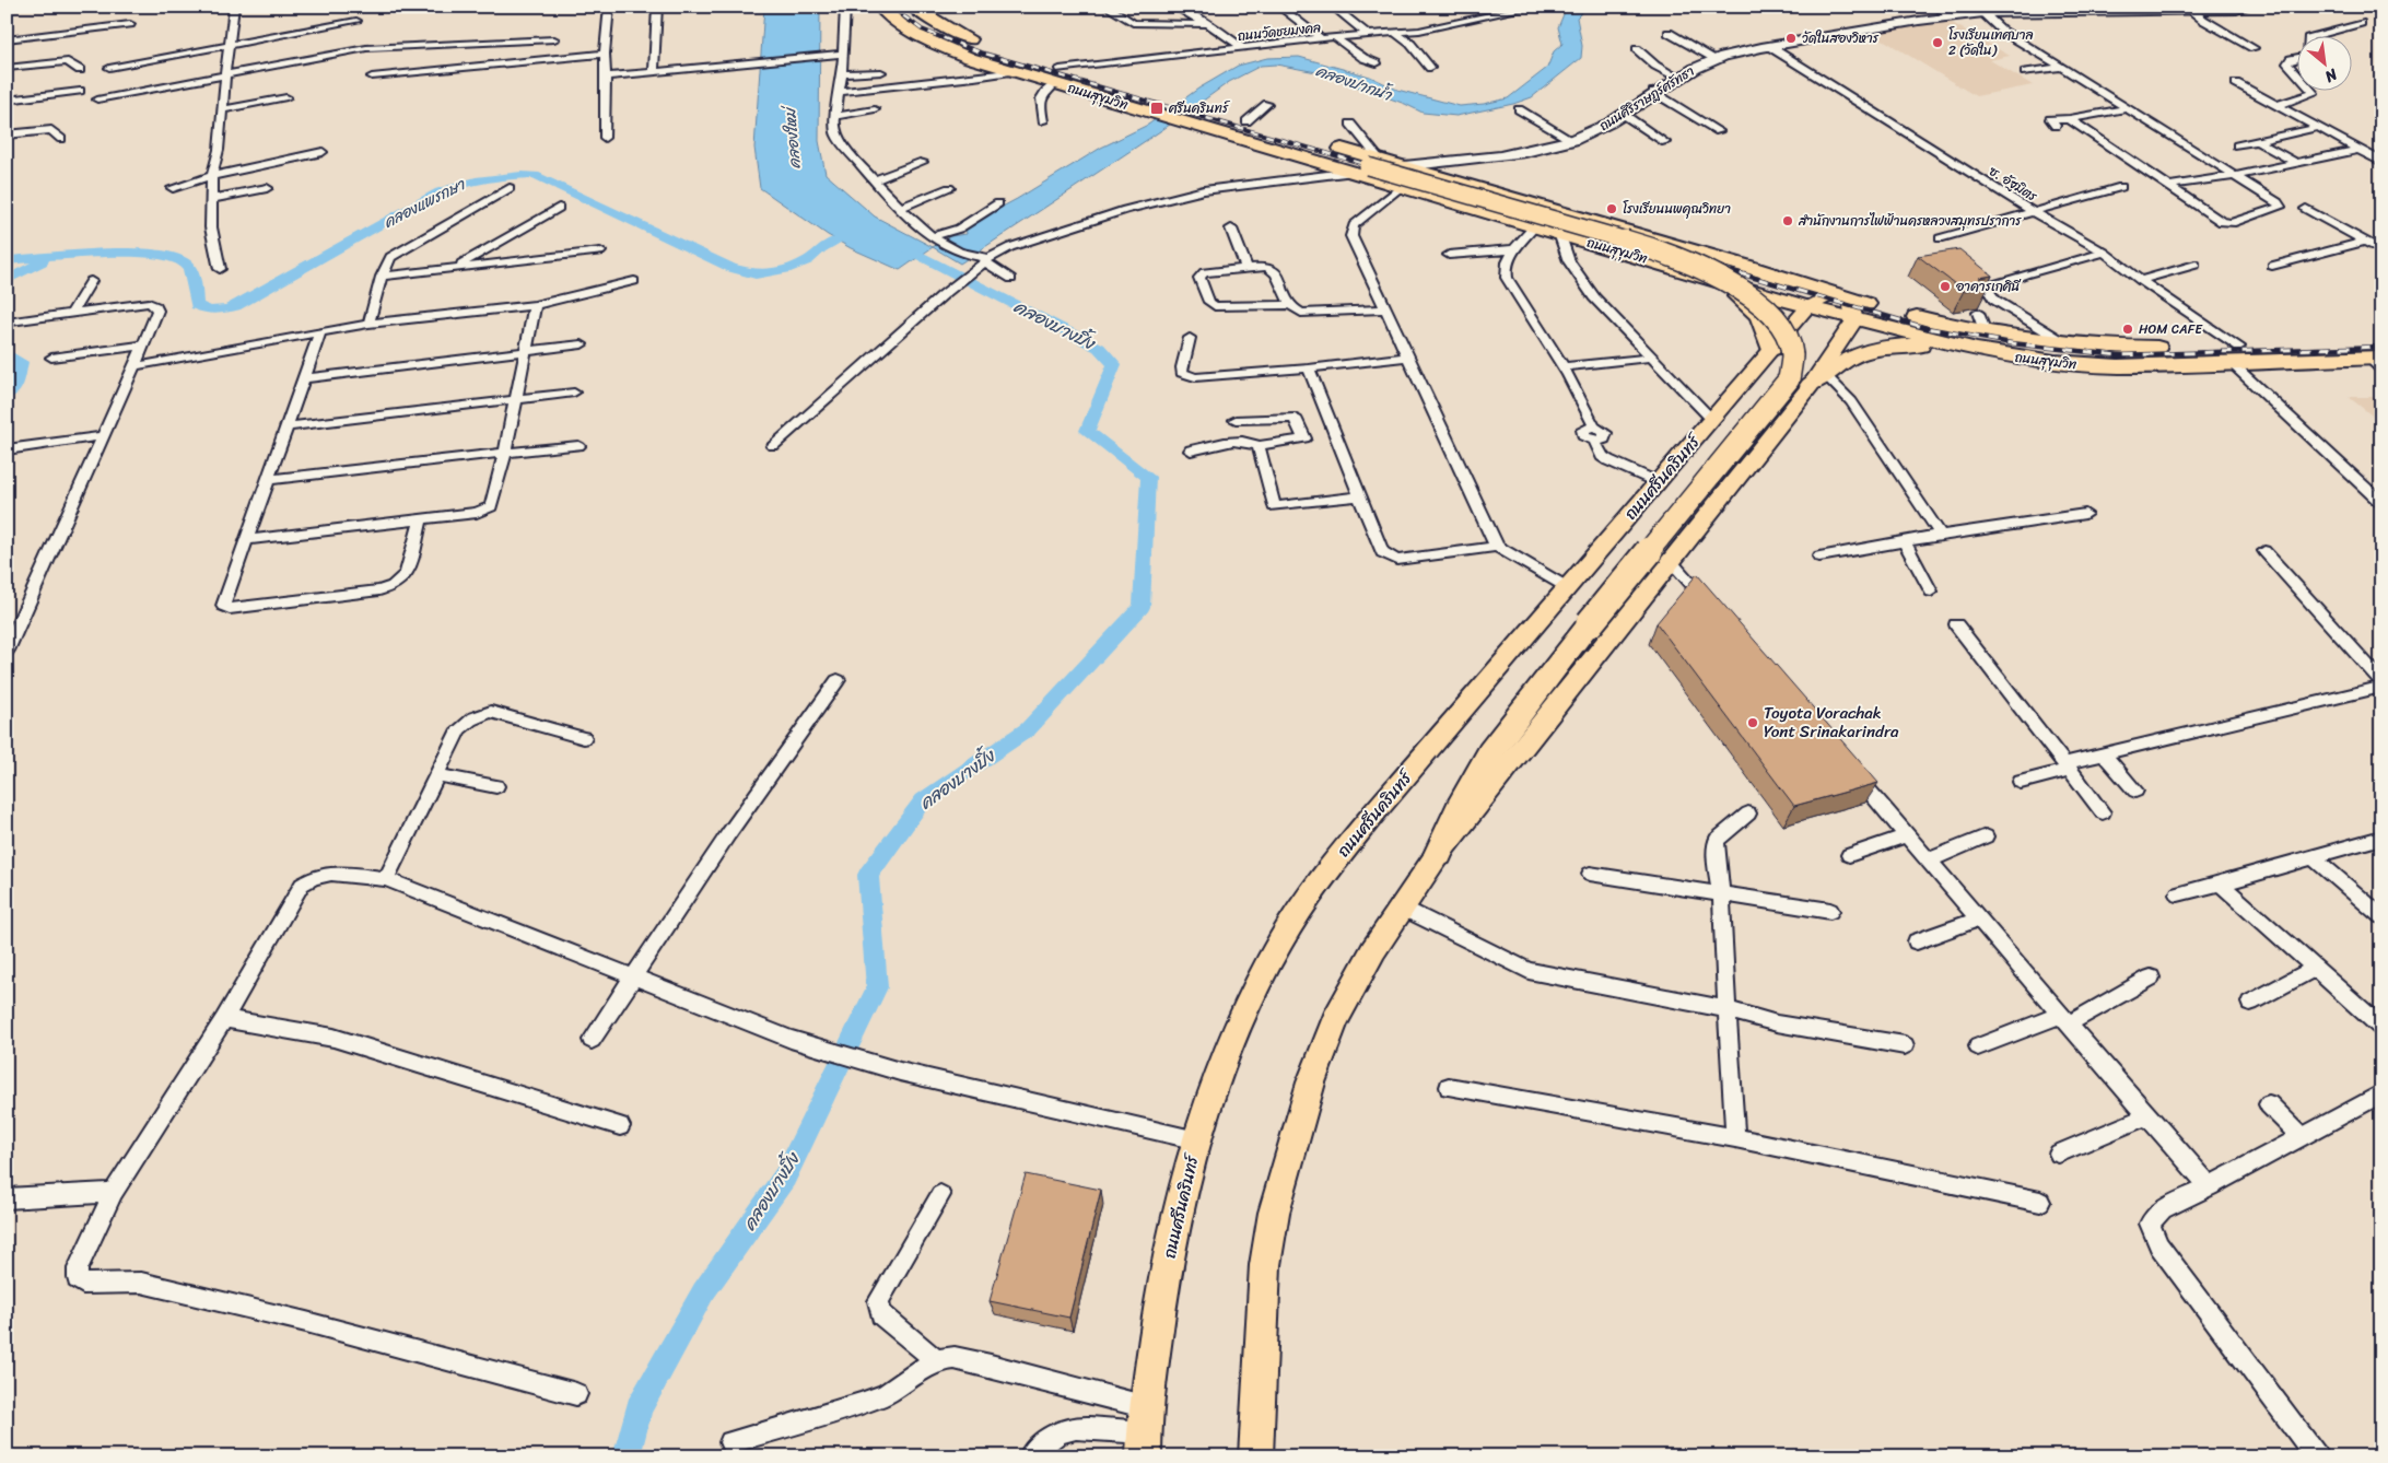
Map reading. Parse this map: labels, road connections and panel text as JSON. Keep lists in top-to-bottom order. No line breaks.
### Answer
{"streets":{"highway":["ถนนสุขุมวิท"],"main road":["ถนนศรีนครินทร์"],"street":["ถนนวัดชยมงคล","ถนนศิริราษฎร์ศรัทธา","ซ. อัฐมิตร"]},"crossings":[["ถนนวัดชยมงคล","ถนนสุขุมวิท"],["ถนนสุขุมวิท","ถนนศิริราษฎร์ศรัทธา"],["ถนนสุขุมวิท","ซ. อัฐมิตร"],["ถนนสุขุมวิท","ถนนศรีนครินทร์"],["ถนนศิริราษฎร์ศรัทธา","ซ. อัฐมิตร"]],"water":["คลองปากน้ำ","คลองใหม่","คลองแพรกษา","คลองบางปิ้ง"],"places":{"other":["วัดในสองวิหาร","โรงเรียนเทศบาล 2 (วัดใน)","โรงเรียนนพคุณวิทยา","สำนักงานการไฟฟ้านครหลวงสมุทรปราการ","อาคารเกศินี","HOM CAFE","Toyota Vorachak Yont Srinakarindra"],"transit":["ศรีนครินทร์"]},"north":"bottom right"}
